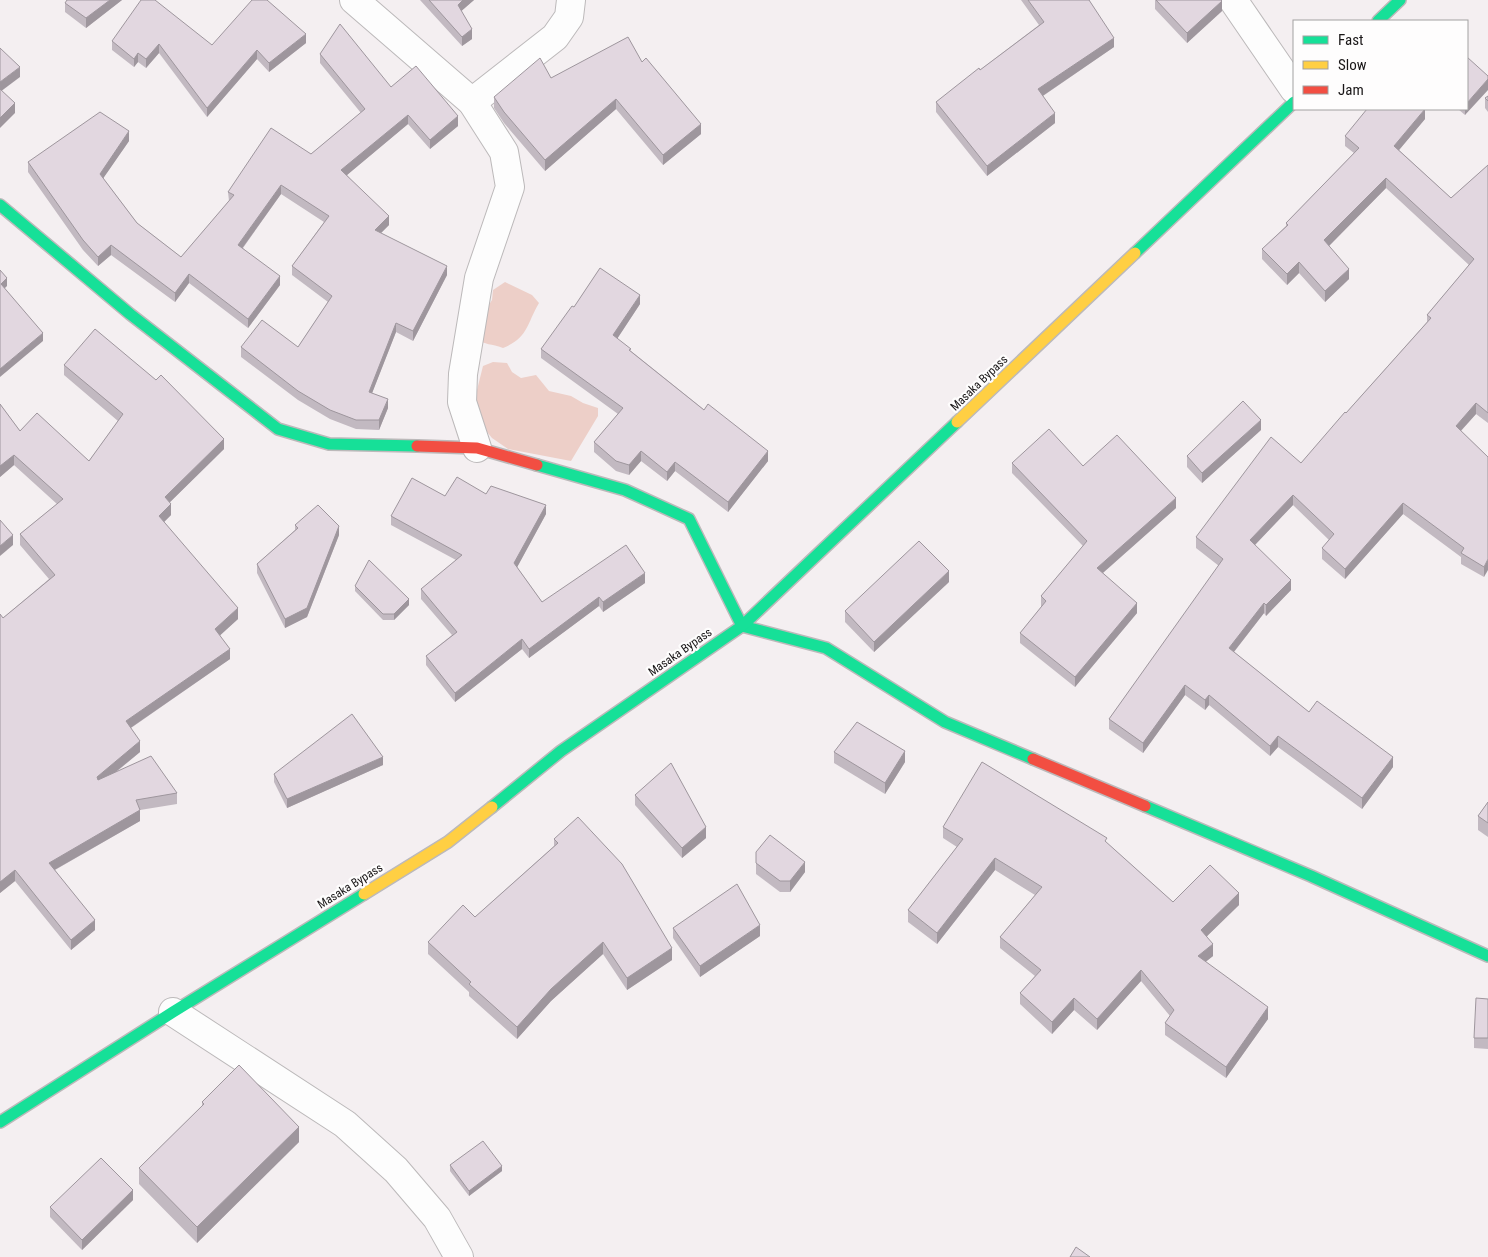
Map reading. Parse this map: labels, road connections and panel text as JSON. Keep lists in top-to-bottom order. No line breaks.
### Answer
{"streets":{"main road":["Masaka Bypass"]},"legend":["Fast","Slow","Jam"]}
